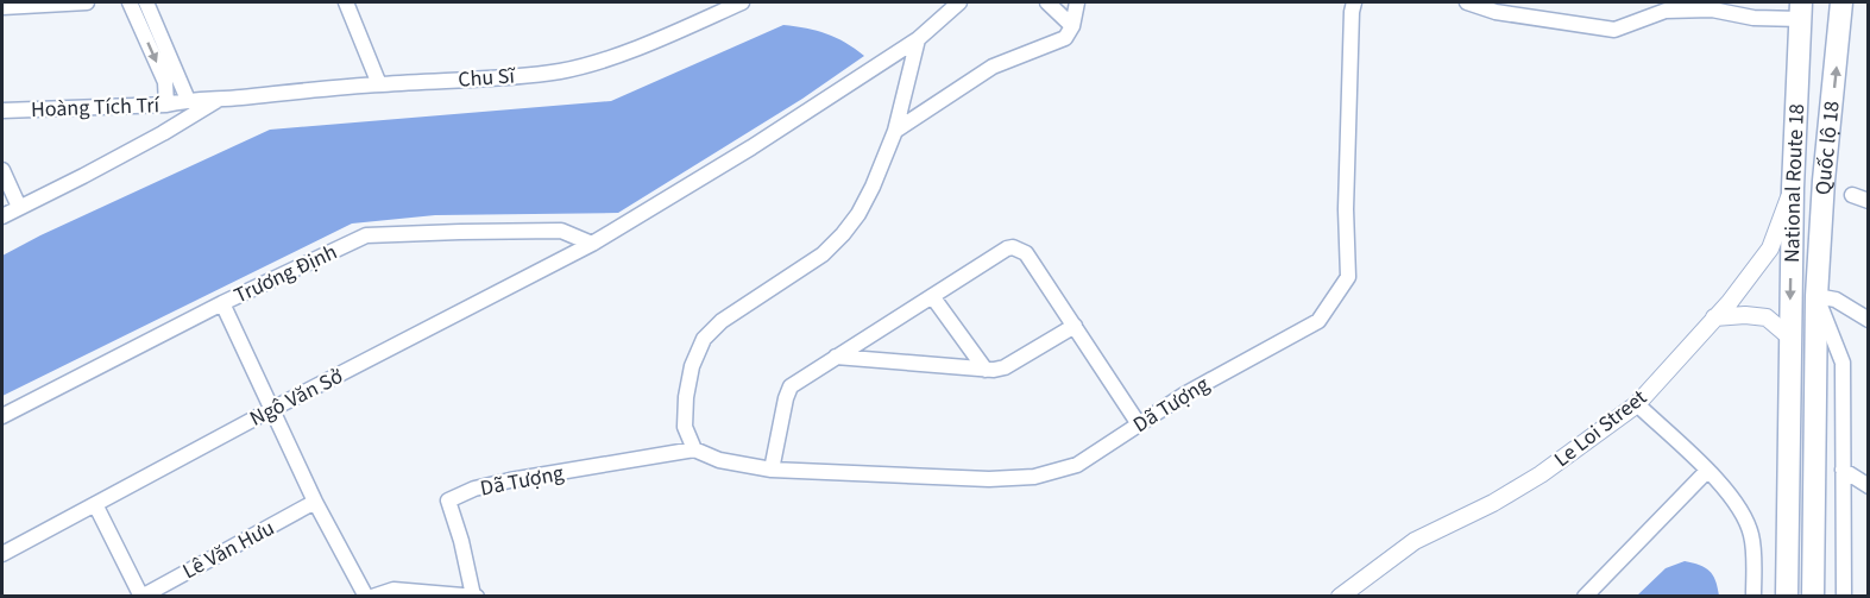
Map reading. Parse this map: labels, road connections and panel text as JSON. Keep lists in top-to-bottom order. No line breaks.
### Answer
{"streets":{"main road":["Quốc lộ 18","National Route 18"],"street":["Chu Sĩ","Hoàng Tích Trí","Trương Định","Ngô Văn Sở","Dã Tượng","Le Loi Street","Lê Văn Hưu"]},"crossings":[["Chu Sĩ","Hoàng Tích Trí"],["National Route 18","Le Loi Street"],["Trương Định","Ngô Văn Sở"]],"one_way":["Quốc lộ 18"]}
